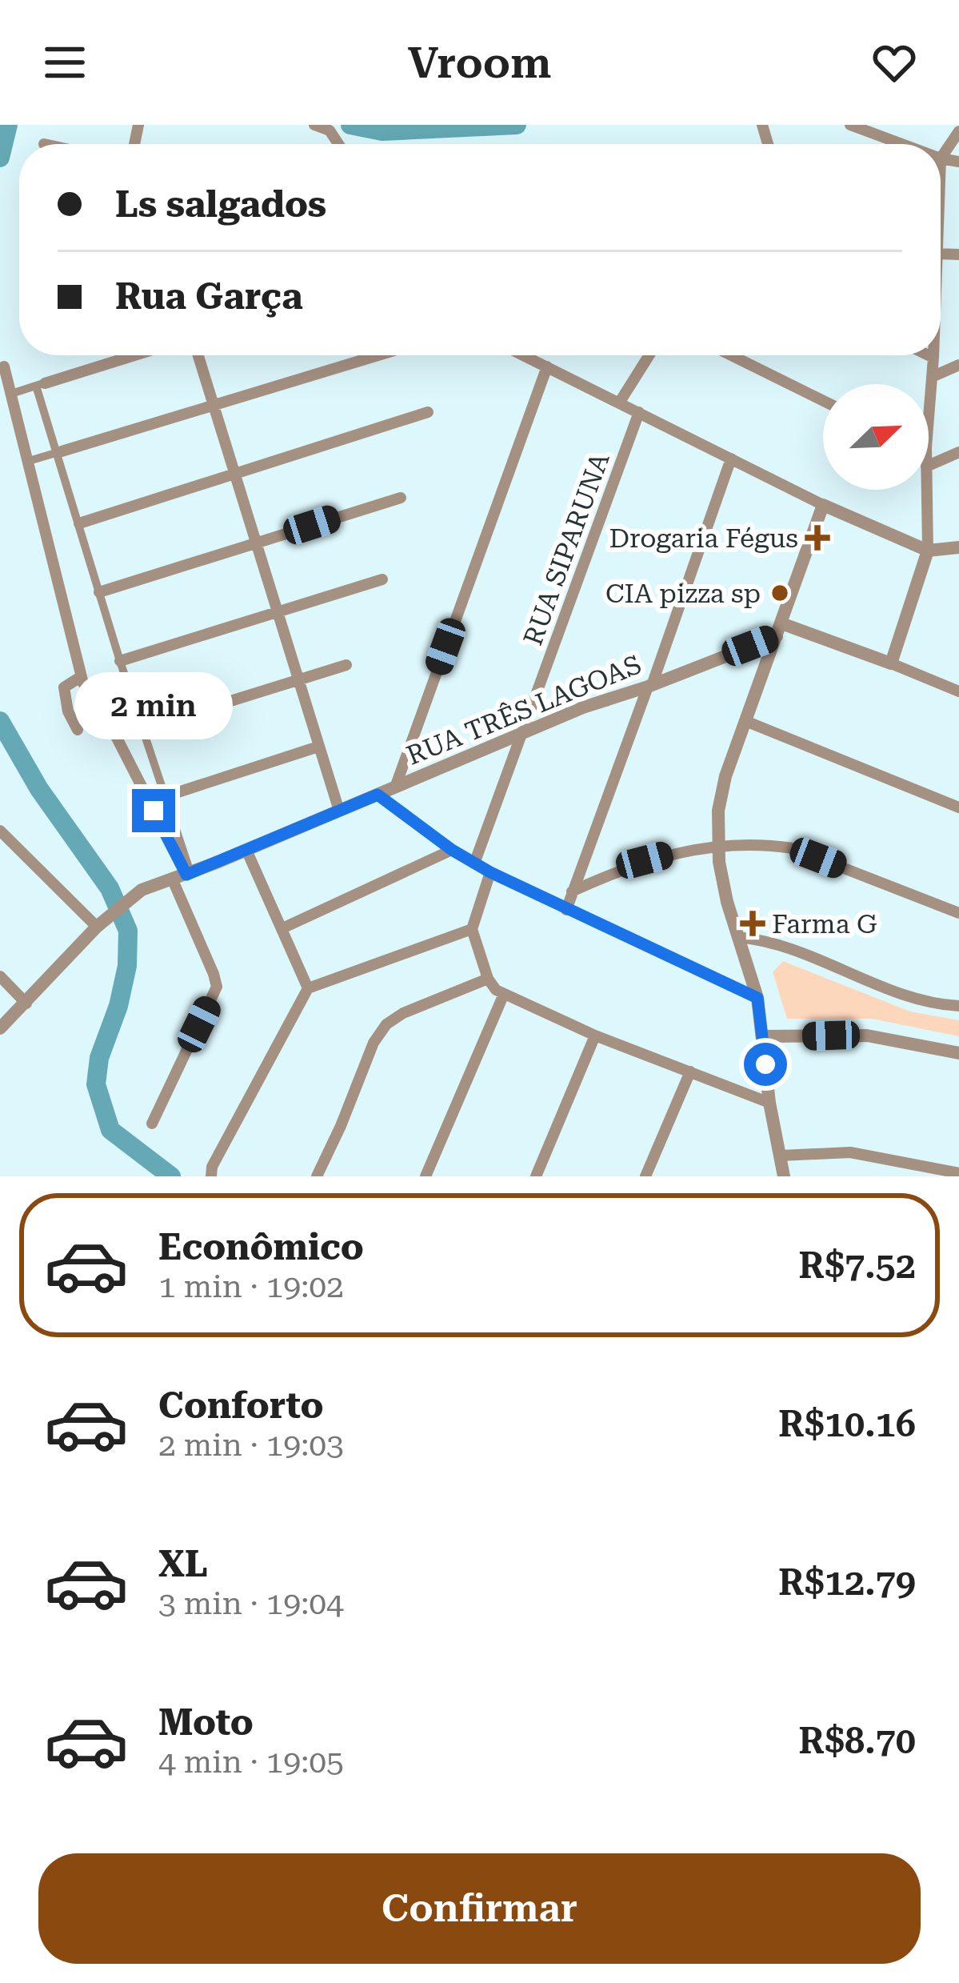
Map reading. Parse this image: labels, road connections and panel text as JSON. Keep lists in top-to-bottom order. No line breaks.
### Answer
{"streets":{"street":["RUA SIPARUNA","RUA TRÊS LAGOAS"]},"crossings":[["RUA SIPARUNA","RUA TRÊS LAGOAS"]],"places":{"health":["Drogaria Fégus","Farma G"],"other":["CIA pizza sp"]},"north":"top right","page":{"header":"Vroom","banner":["Ls salgados","Rua Garça"],"bubble":"2 min","list":[{"name":"Econômico","note":"1 min · 19:02","value":"R$7.52"},{"name":"Conforto","note":"2 min · 19:03","value":"R$10.16"},{"name":"XL","note":"3 min · 19:04","value":"R$12.79"},{"name":"Moto","note":"4 min · 19:05","value":"R$8.70"}],"buttons":"Confirmar"}}
